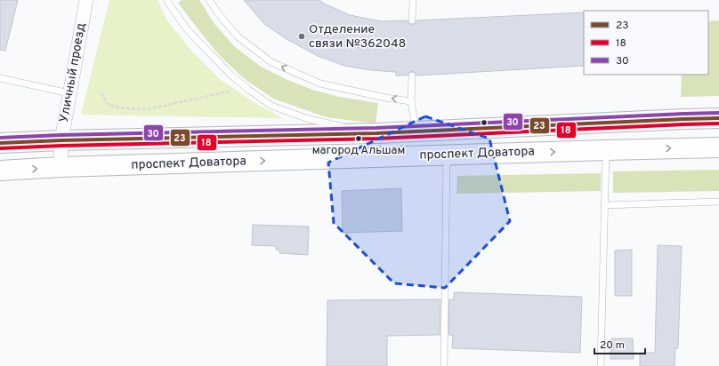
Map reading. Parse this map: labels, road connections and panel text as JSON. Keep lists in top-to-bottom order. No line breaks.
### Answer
{"streets":{"main road":["проспект Доватора"],"street":["Уличный проезд"]},"crossings":[["Уличный проезд","проспект Доватора"]],"places":["Отделение связи №362048","магород Альшам"],"lines":["transit line 30","transit line 23","transit line 18"],"legend":["23","18","30"],"scale_bar":"20 m"}
